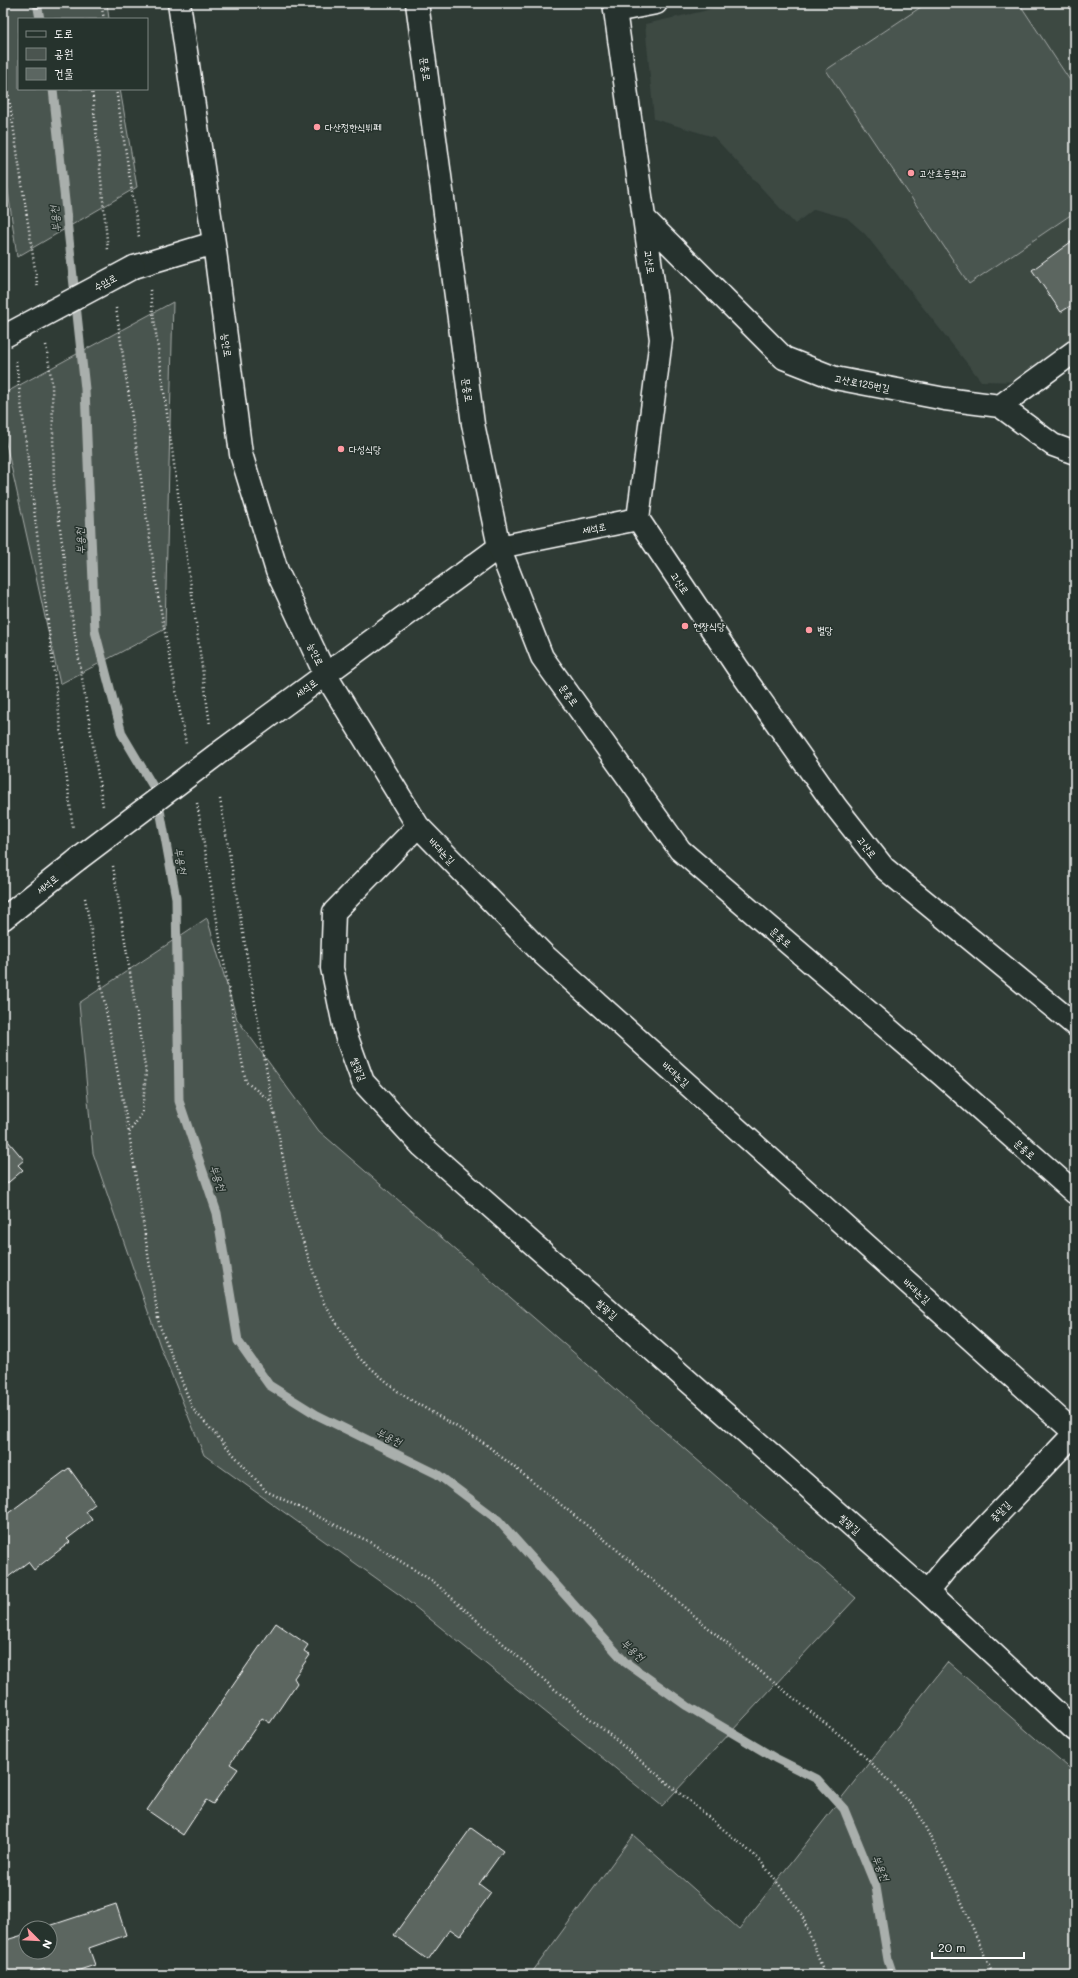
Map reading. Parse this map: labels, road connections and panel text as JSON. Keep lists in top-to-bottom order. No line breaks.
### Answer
{"streets":{"street":["문충로","고산로","수암로","능안로","고산로125번길","세석로","바대논길","쌀광길","중말길"]},"crossings":[["문충로","세석로"],["고산로","고산로125번길"],["고산로","세석로"],["수암로","능안로"],["능안로","세석로"],["능안로","바대논길"],["세석로","바대논길"],["바대논길","쌀광길"],["바대논길","중말길"],["쌀광길","중말길"]],"water":["부용천"],"places":["다산정한식뷔페","고산초등학교","다성식당","현장식당","별당"],"legend":["도로","공원","건물"],"scale_bar":"20 m","north":"bottom right"}
